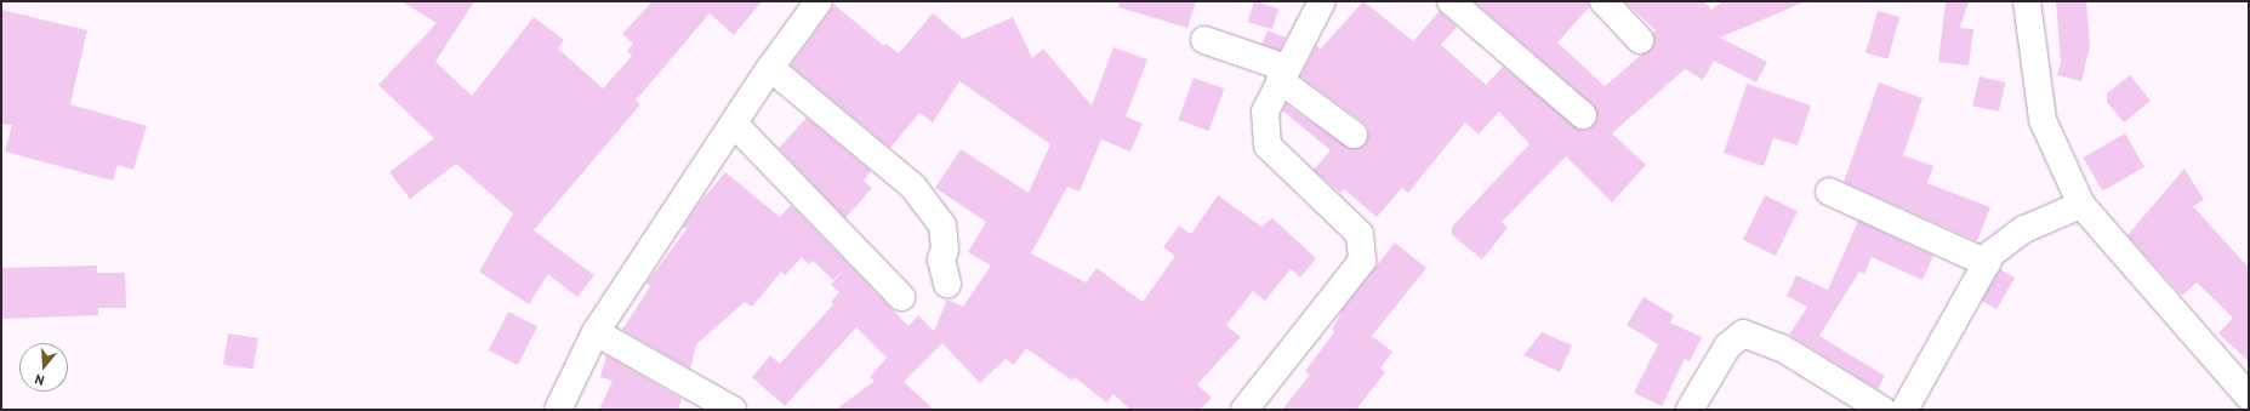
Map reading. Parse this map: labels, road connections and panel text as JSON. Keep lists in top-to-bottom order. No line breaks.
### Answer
{"north":"bottom"}
